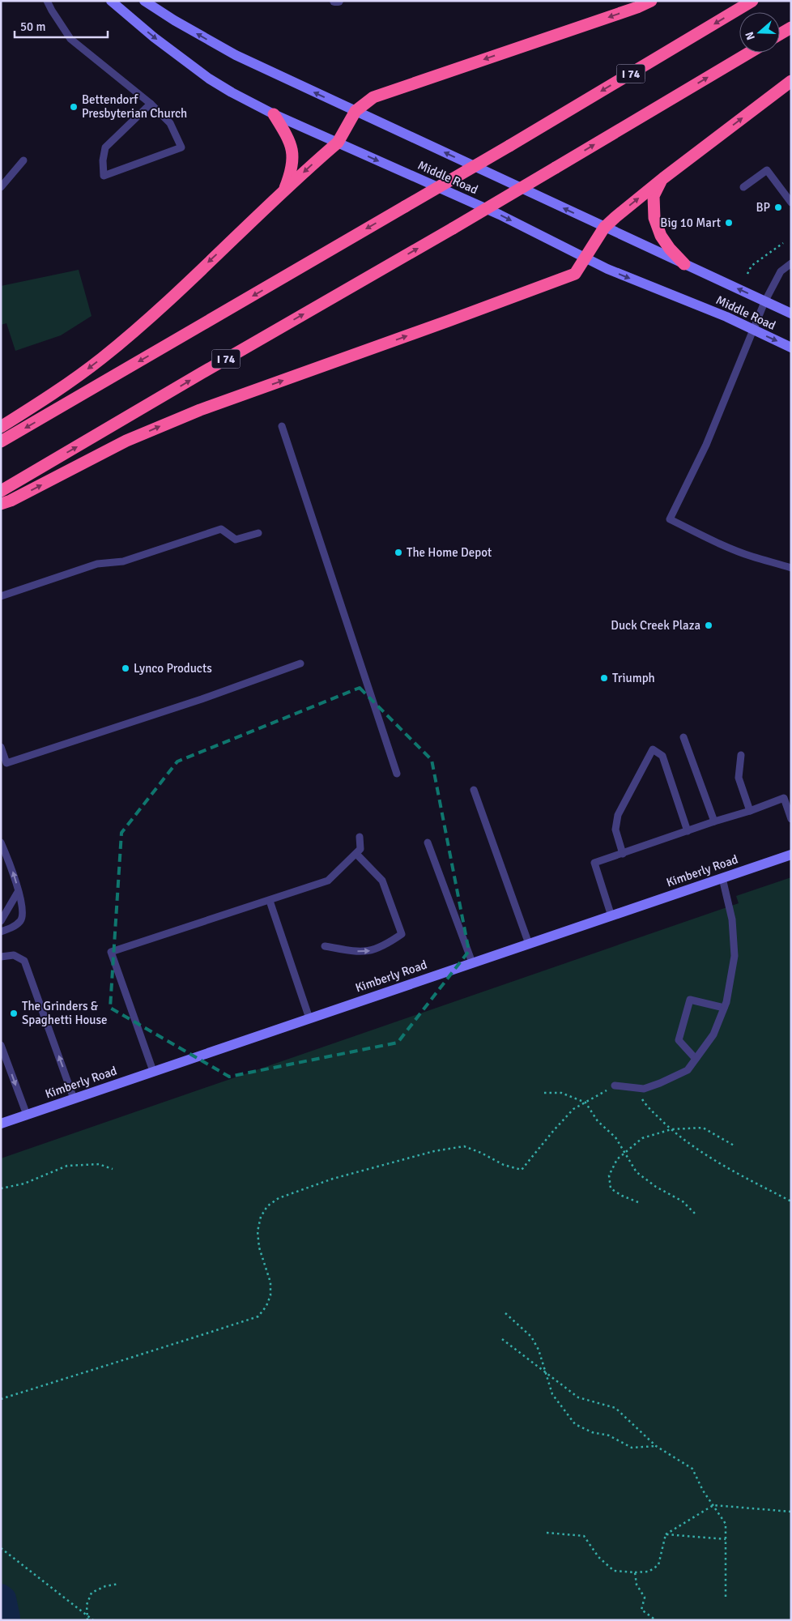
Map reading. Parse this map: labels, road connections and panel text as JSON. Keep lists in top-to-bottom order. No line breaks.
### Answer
{"streets":{"highway":["I 74"],"main road":["Middle Road","Kimberly Road"]},"places":["Bettendorf Presbyterian Church","BP","Big 10 Mart","The Home Depot","Duck Creek Plaza","Lynco Products","Triumph","The Grinders & Spaghetti House"],"scale_bar":"50 m","north":"left"}
